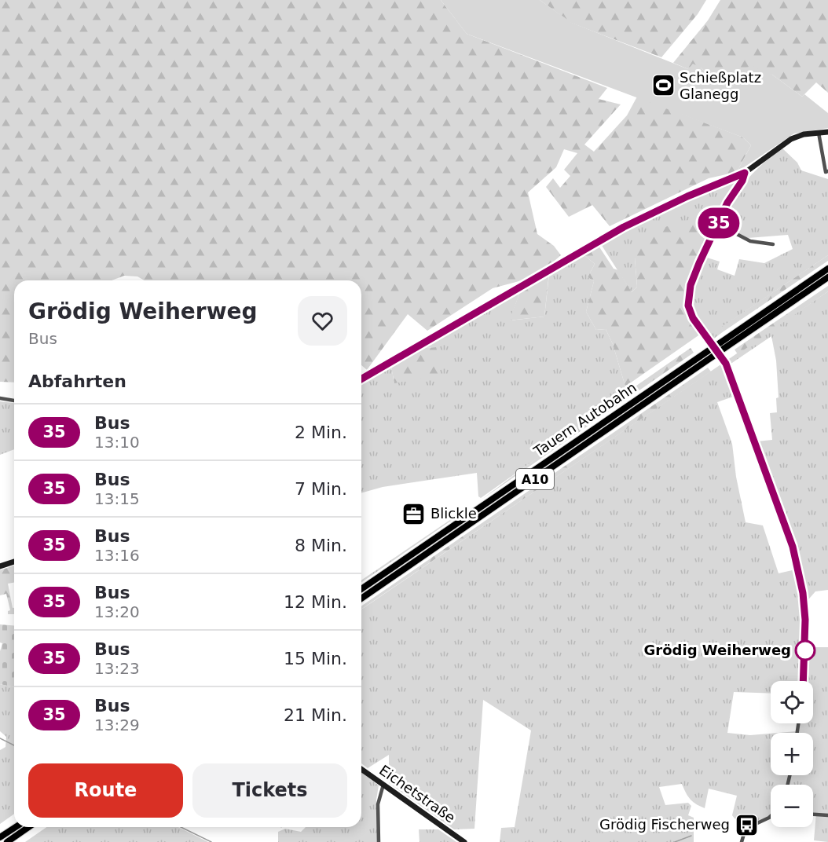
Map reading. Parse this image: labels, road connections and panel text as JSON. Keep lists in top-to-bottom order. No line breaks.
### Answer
{"streets":{"highway":["Tauern Autobahn","A10"],"street":["Eichetstraße"]},"places":{"sports":["Schießplatz Glanegg"],"office":["Blickle"],"other":["Grödig Weiherweg"],"bus stop":["Grödig Fischerweg"]},"lines":["bus line 35"],"page":{"on_map":"35","heading":[["Grödig Weiherweg","Bus"],"Abfahrten"],"list":[{"mark":"35","name":"Bus","note":"13:10","value":"2 Min."},{"mark":"35","name":"Bus","note":"13:15","value":"7 Min."},{"mark":"35","name":"Bus","note":"13:16","value":"8 Min."},{"mark":"35","name":"Bus","note":"13:20","value":"12 Min."},{"mark":"35","name":"Bus","note":"13:23","value":"15 Min."},{"mark":"35","name":"Bus","note":"13:29","value":"21 Min."}],"map_buttons":["+","−"],"buttons":["Route","Tickets"]}}
